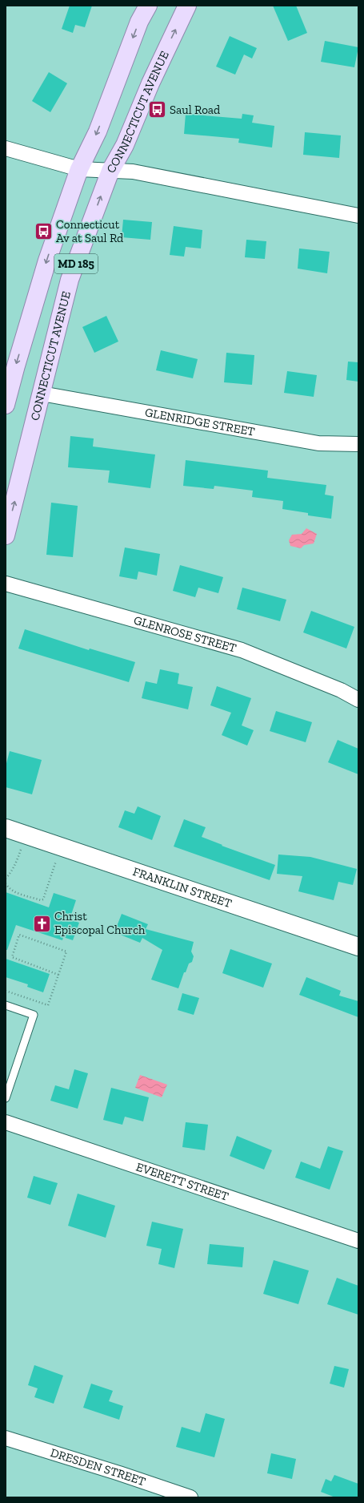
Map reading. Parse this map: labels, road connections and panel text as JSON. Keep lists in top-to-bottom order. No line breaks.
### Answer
{"streets":{"main road":["CONNECTICUT AVENUE","MD 185"],"street":["GLENRIDGE STREET","GLENROSE STREET","FRANKLIN STREET","EVERETT STREET","DRESDEN STREET"]},"crossings":[["CONNECTICUT AVENUE","GLENRIDGE STREET"]],"places":{"bus stop":["Saul Road","Connecticut Av at Saul Rd"],"church":["Christ Episcopal Church"]}}
